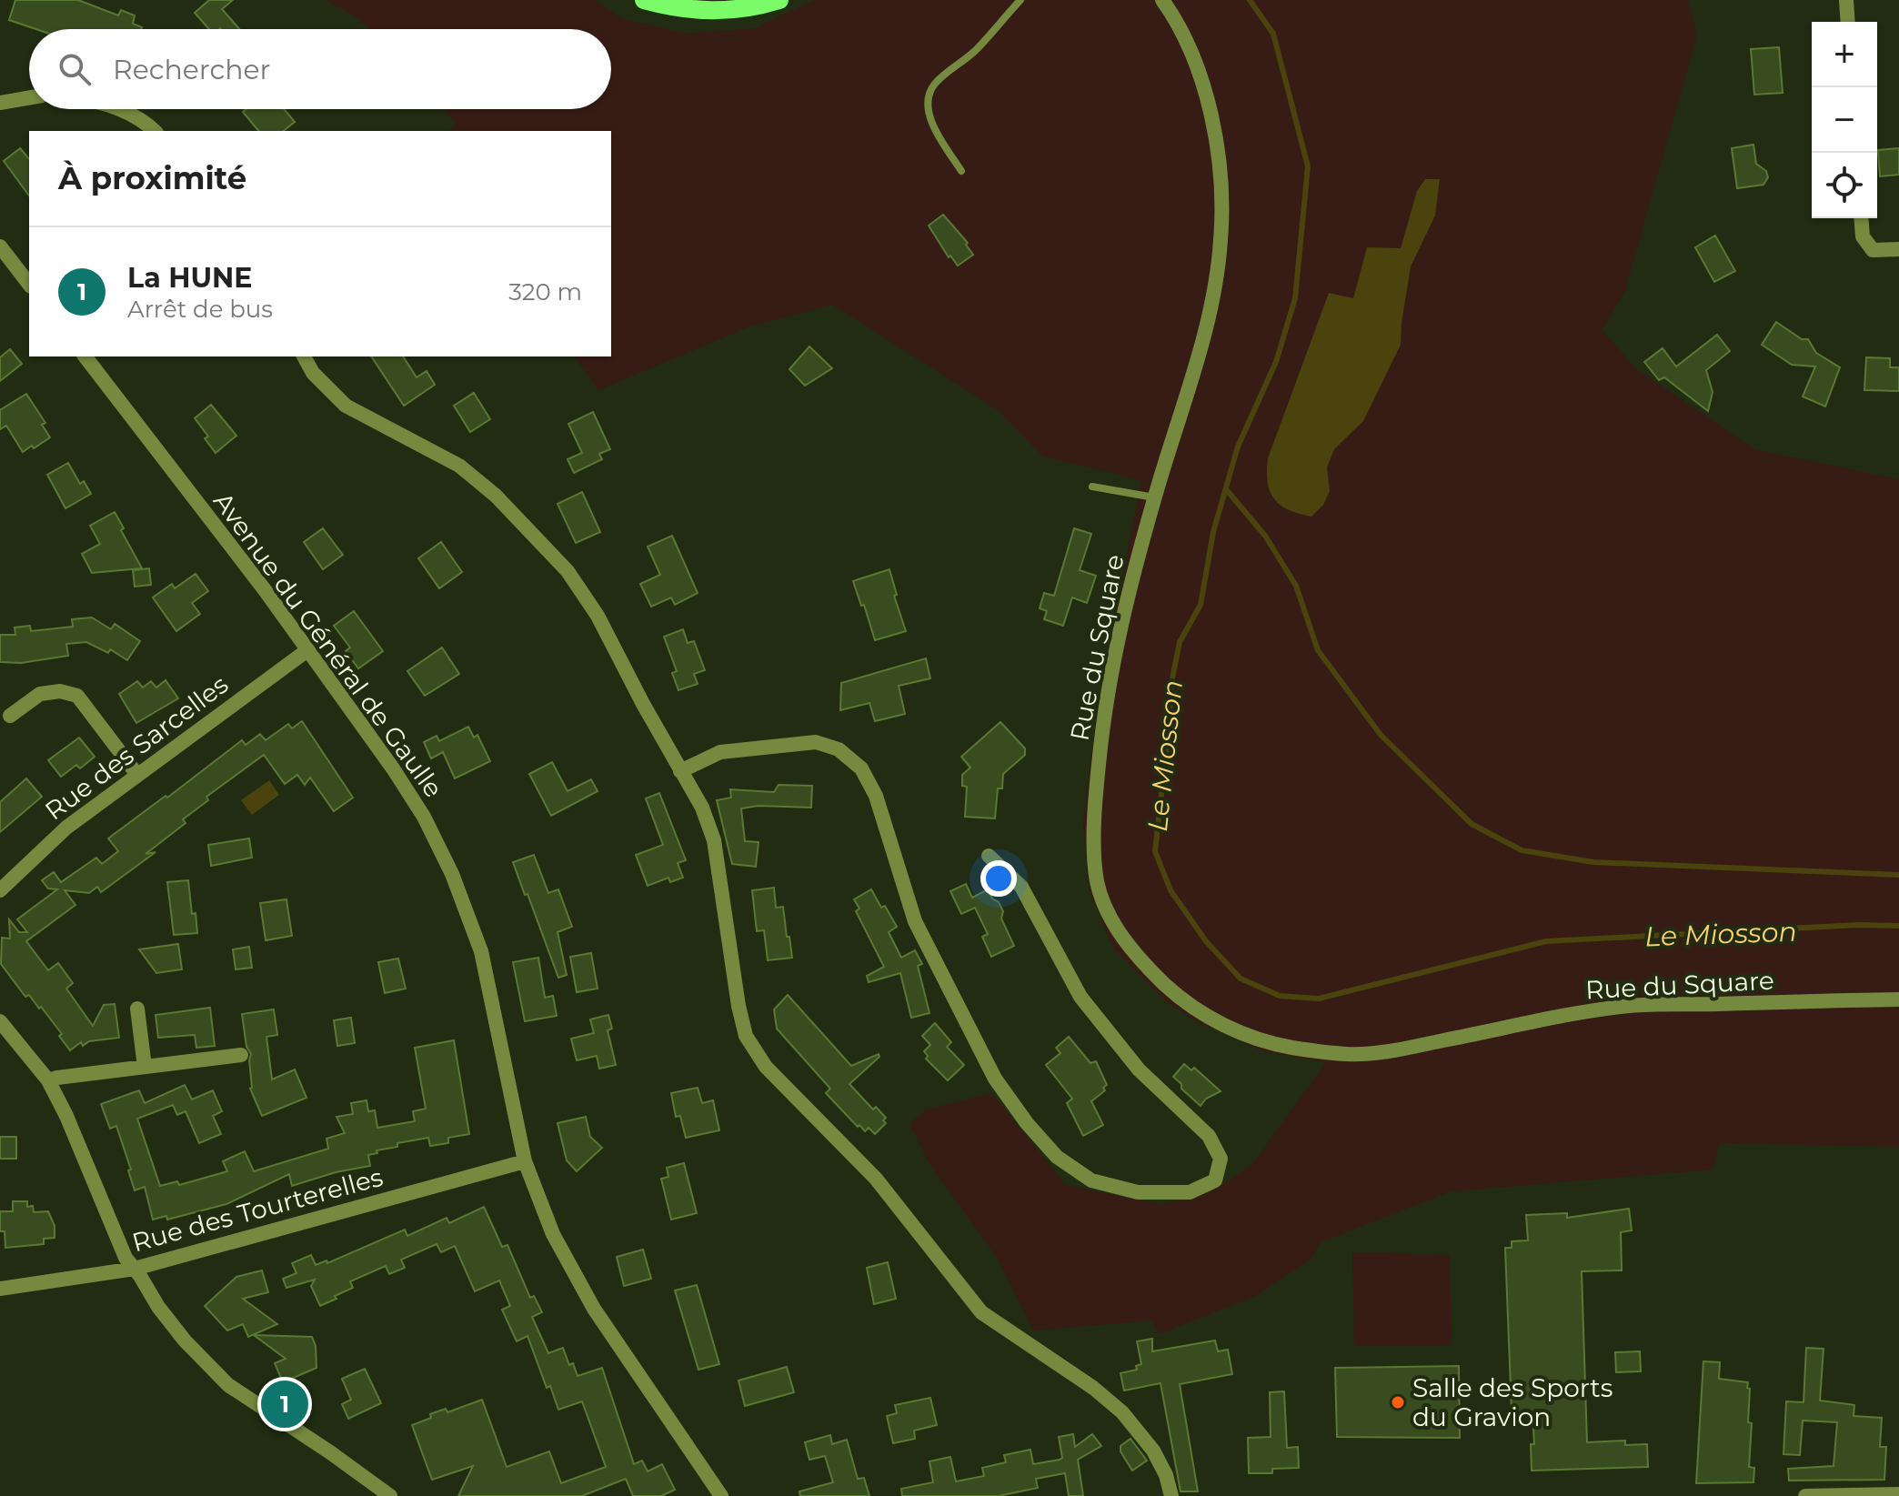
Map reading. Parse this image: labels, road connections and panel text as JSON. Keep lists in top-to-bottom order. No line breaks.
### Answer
{"streets":{"street":["Avenue du Général de Gaulle","Rue du Square","Rue des Sarcelles","Rue des Tourterelles"]},"crossings":[["Avenue du Général de Gaulle","Rue des Sarcelles"],["Avenue du Général de Gaulle","Rue des Tourterelles"]],"water":["Le Miosson"],"places":["Salle des Sports du Gravion"],"page":{"map_buttons":["+","−"],"search":"Rechercher","heading":"À proximité","list":[{"mark":"1","name":"La HUNE","note":"Arrêt de bus","value":"320 m"}],"pins":"1"}}
